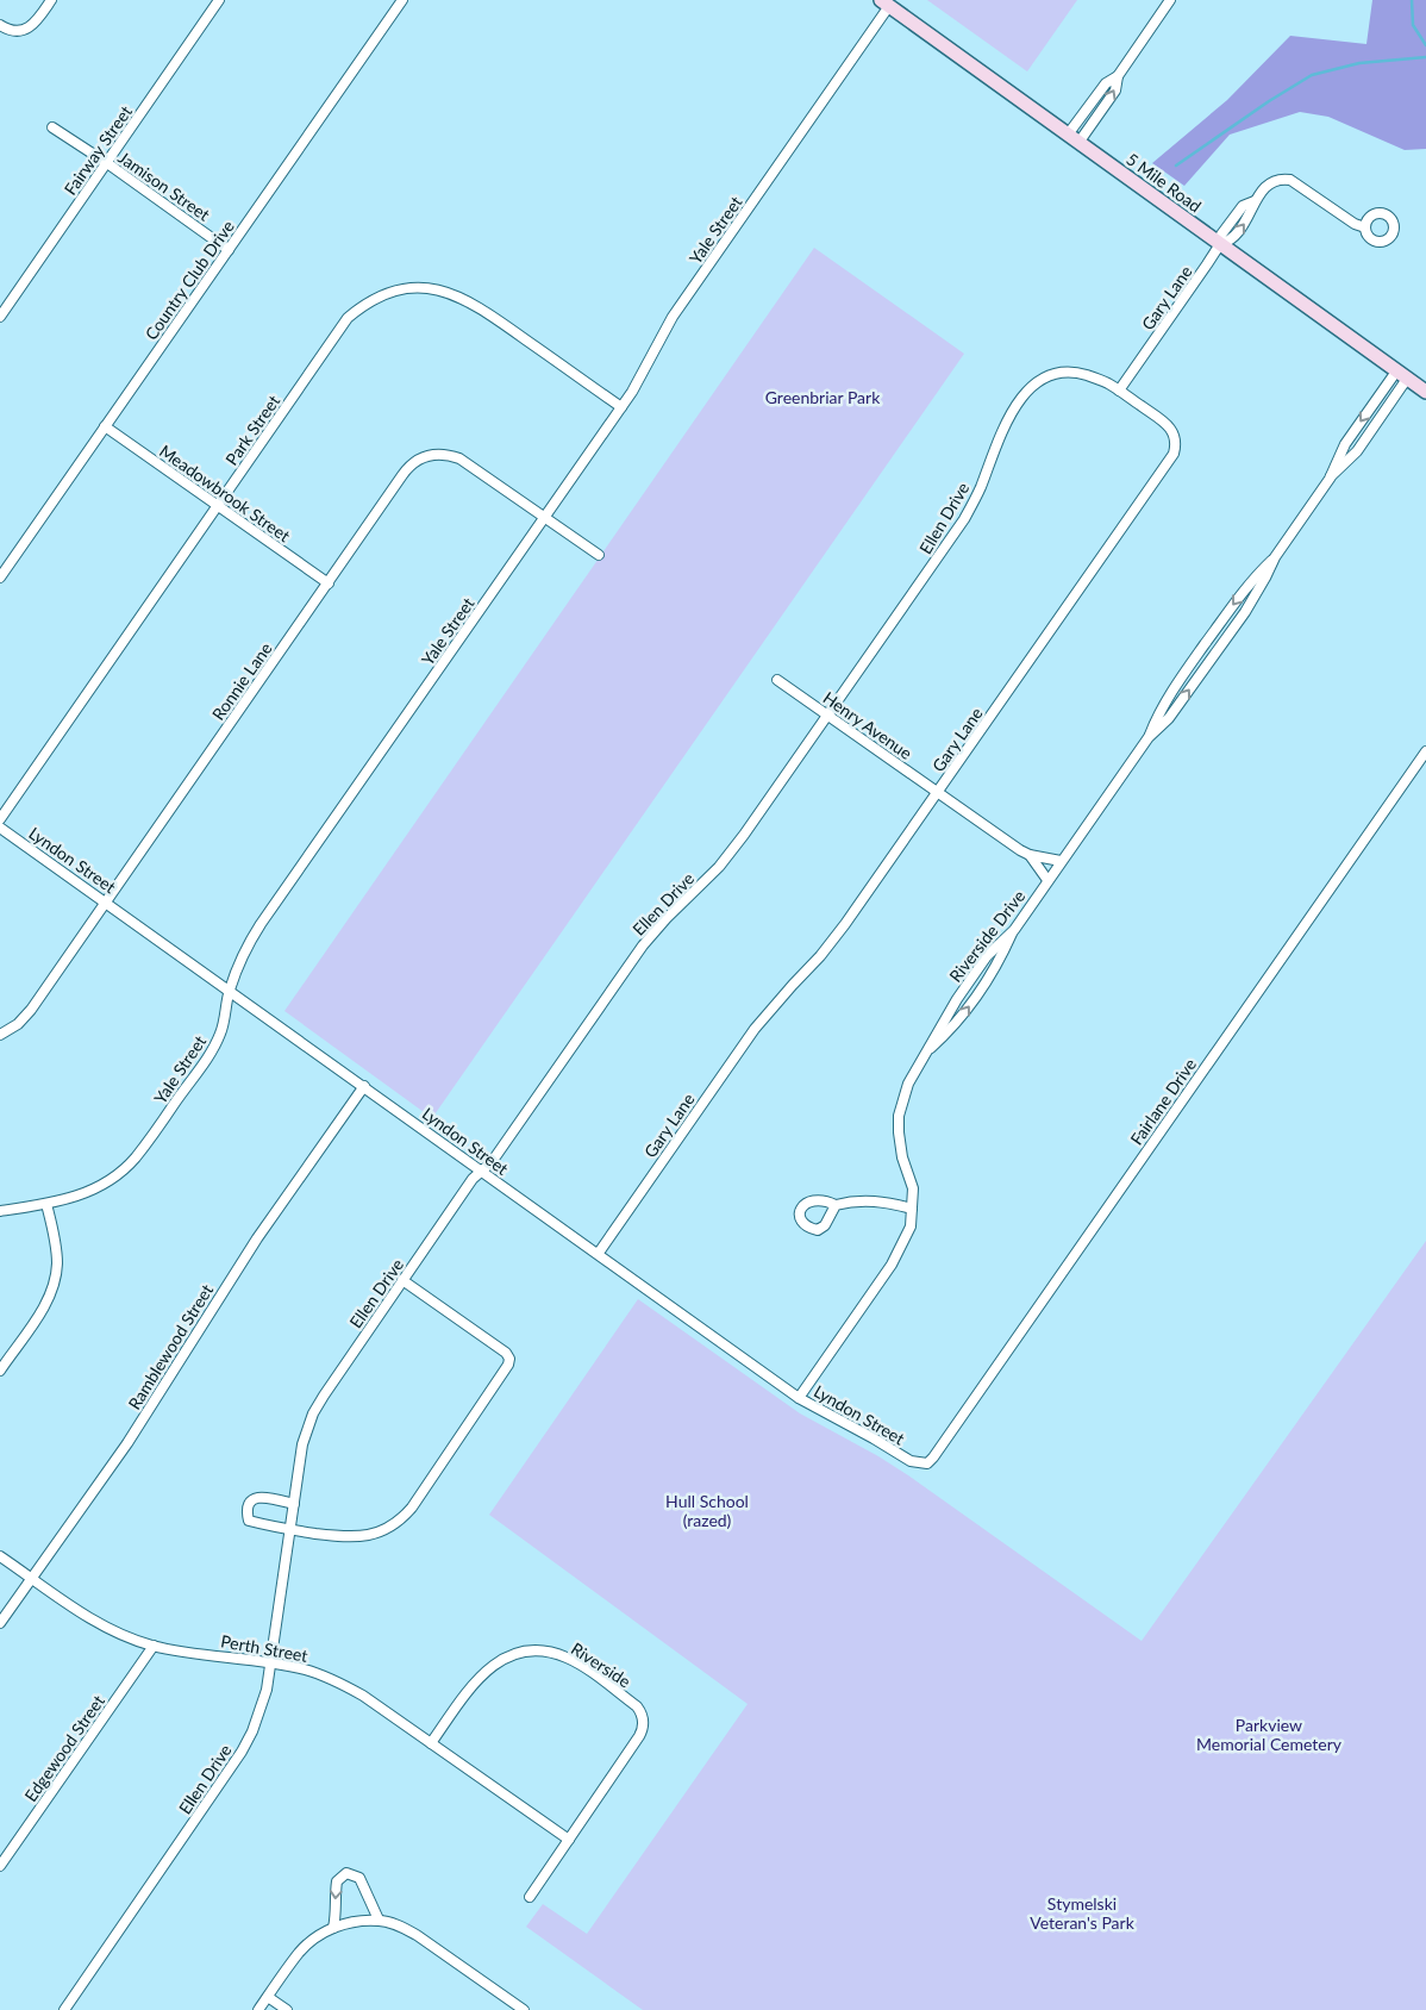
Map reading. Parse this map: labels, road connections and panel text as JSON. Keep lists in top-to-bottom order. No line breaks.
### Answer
{"streets":{"main road":["5 Mile Road"],"street":["Fairway Street","Jamison Street","Yale Street","Country Club Drive","Gary Lane","Park Street","Meadowbrook Street","Ellen Drive","Ronnie Lane","Henry Avenue","Lyndon Street","Riverside Drive","Fairlane Drive","Ramblewood Street","Perth Street","Riverside","Edgewood Street"]},"crossings":[["Fairway Street","Jamison Street"],["5 Mile Road","Yale Street"],["5 Mile Road","Gary Lane"],["5 Mile Road","Riverside Drive"],["Jamison Street","Country Club Drive"],["Yale Street","Park Street"],["Yale Street","Ronnie Lane"],["Yale Street","Lyndon Street"],["Country Club Drive","Meadowbrook Street"],["Gary Lane","Ellen Drive"],["Gary Lane","Henry Avenue"],["Gary Lane","Lyndon Street"],["Park Street","Meadowbrook Street"],["Meadowbrook Street","Ronnie Lane"],["Ellen Drive","Henry Avenue"],["Ellen Drive","Lyndon Street"],["Ellen Drive","Perth Street"],["Ronnie Lane","Lyndon Street"],["Henry Avenue","Riverside Drive"],["Lyndon Street","Riverside Drive"],["Lyndon Street","Fairlane Drive"],["Lyndon Street","Ramblewood Street"],["Ramblewood Street","Perth Street"],["Perth Street","Riverside"],["Perth Street","Edgewood Street"]],"parks":["Greenbriar Park","Hull School (razed)","Parkview Memorial Cemetery","Stymelski Veteran's Park"]}
